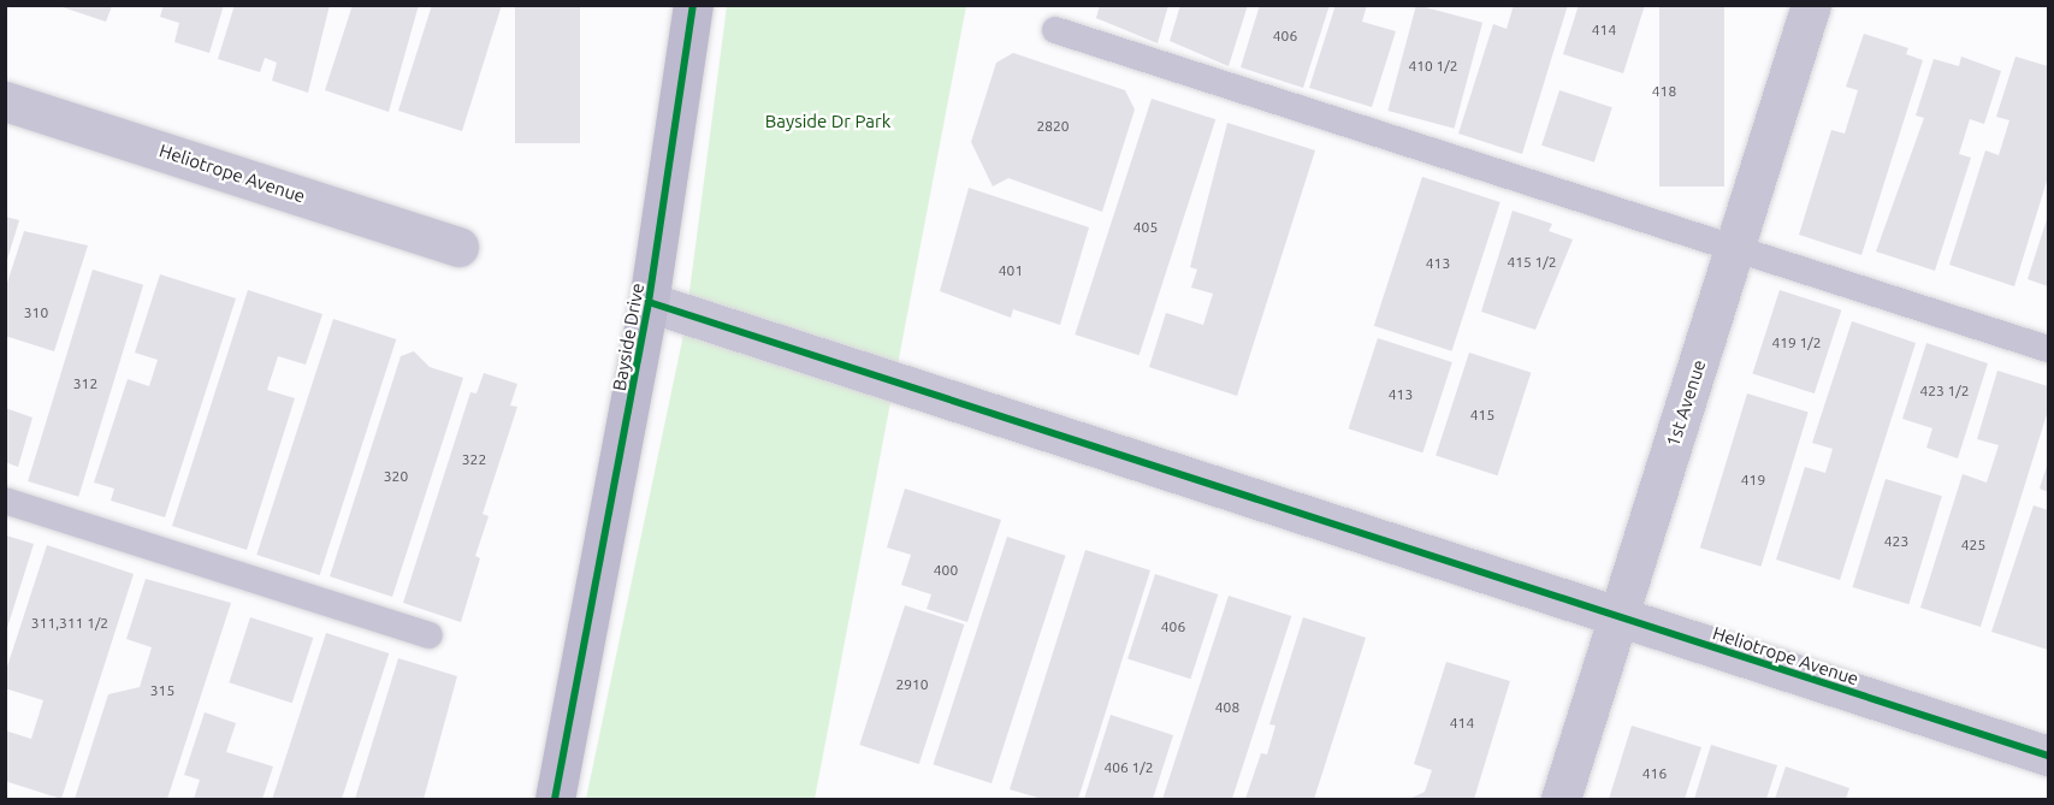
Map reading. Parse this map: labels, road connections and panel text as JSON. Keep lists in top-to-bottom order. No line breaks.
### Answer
{"streets":{"main road":["Bayside Drive"],"street":["Heliotrope Avenue","1st Avenue"]},"crossings":[["Heliotrope Avenue","Bayside Drive"],["Heliotrope Avenue","1st Avenue"]],"parks":["Bayside Dr Park"],"house_numbers":["414","406","410 1/2","418","2820","405","415 1/2","413","401","310","419 1/2","312","423 1/2","413","415","322","320","419","423","425","400","311,311 1/2","406","2910","315","408","414","406 1/2","416"]}
